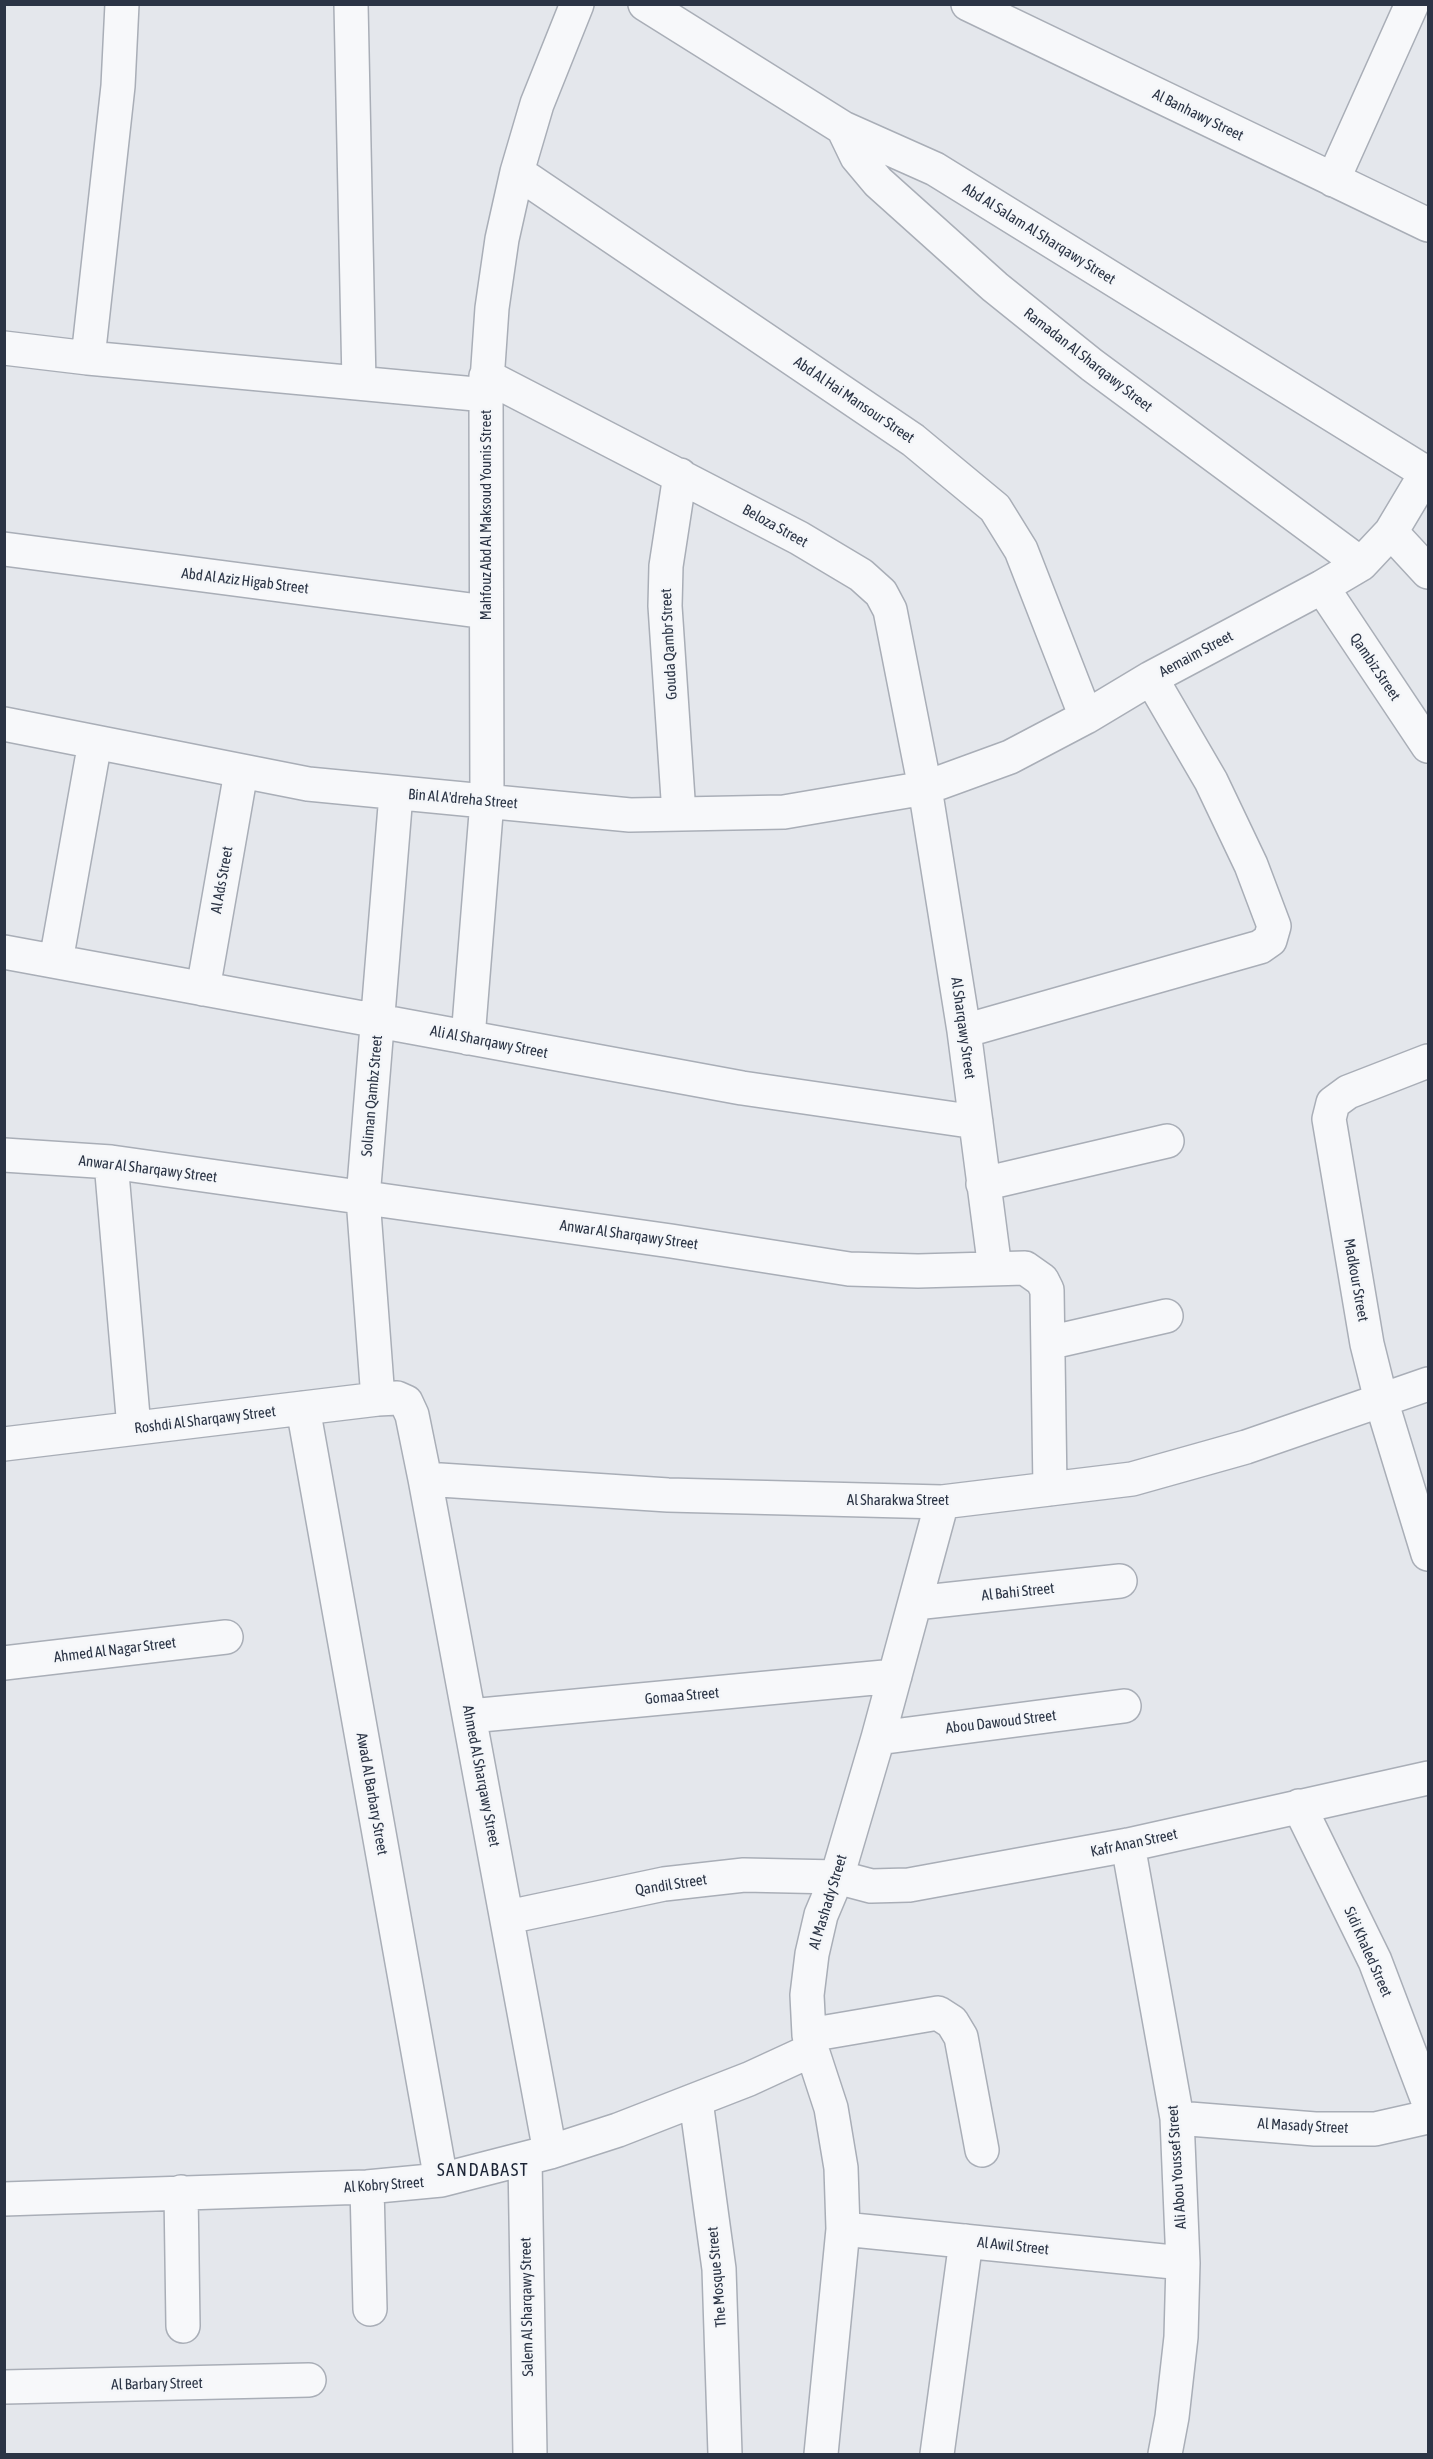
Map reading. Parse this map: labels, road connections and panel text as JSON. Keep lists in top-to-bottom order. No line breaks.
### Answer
{"streets":{"street":["Al Banhawy Street","Abd Al Salam Al Sharqawy Street","Ramadan Al Sharqawy Street","Abd Al Hai Mansour Street","Mahfouz Abd Al Maksoud Younis Street","Beloza Street","Abd Al Aziz Higab Street","Gouda Qambr Street","Aemaim Street","Qambiz Street","Bin Al A'dreha Street","Al Ads Street","Al Sharqawy Street","Ali Al Sharqawy Street","Soliman Qambz Street","Anwar Al Sharqawy Street","Madkour Street","Roshdi Al Sharqawy Street","Al Sharakwa Street","Al Bahi Street","Ahmed Al Nagar Street","Gomaa Street","Abou Dawoud Street","Ahmed Al Sharqawy Street","Awad Al Barbary Street","Kafr Anan Street","Qandil Street","Al Mashady Street","Sidi Khaled Street","Al Masady Street","Ali Abou Youssef Street","Al Kobry Street","Al Awil Street","The Mosque Street","Salem Al Sharqawy Street","Al Barbary Street"]},"crossings":[["Abd Al Salam Al Sharqawy Street","Ramadan Al Sharqawy Street"],["Abd Al Salam Al Sharqawy Street","Aemaim Street"],["Ramadan Al Sharqawy Street","Aemaim Street"],["Abd Al Hai Mansour Street","Mahfouz Abd Al Maksoud Younis Street"],["Abd Al Hai Mansour Street","Aemaim Street"],["Mahfouz Abd Al Maksoud Younis Street","Beloza Street"],["Mahfouz Abd Al Maksoud Younis Street","Abd Al Aziz Higab Street"],["Mahfouz Abd Al Maksoud Younis Street","Bin Al A'dreha Street"],["Mahfouz Abd Al Maksoud Younis Street","Ali Al Sharqawy Street"],["Beloza Street","Gouda Qambr Street"],["Beloza Street","Aemaim Street"],["Beloza Street","Bin Al A'dreha Street"],["Beloza Street","Al Sharqawy Street"],["Gouda Qambr Street","Bin Al A'dreha Street"],["Aemaim Street","Qambiz Street"],["Aemaim Street","Bin Al A'dreha Street"],["Aemaim Street","Al Sharqawy Street"],["Bin Al A'dreha Street","Al Ads Street"],["Bin Al A'dreha Street","Al Sharqawy Street"],["Bin Al A'dreha Street","Soliman Qambz Street"],["Al Ads Street","Ali Al Sharqawy Street"],["Al Sharqawy Street","Ali Al Sharqawy Street"],["Al Sharqawy Street","Anwar Al Sharqawy Street"],["Ali Al Sharqawy Street","Soliman Qambz Street"],["Soliman Qambz Street","Anwar Al Sharqawy Street"],["Soliman Qambz Street","Roshdi Al Sharqawy Street"],["Soliman Qambz Street","Ahmed Al Sharqawy Street"],["Anwar Al Sharqawy Street","Al Sharakwa Street"],["Madkour Street","Al Sharakwa Street"],["Roshdi Al Sharqawy Street","Ahmed Al Sharqawy Street"],["Roshdi Al Sharqawy Street","Awad Al Barbary Street"],["Al Sharakwa Street","Ahmed Al Sharqawy Street"],["Al Sharakwa Street","Al Mashady Street"],["Al Bahi Street","Al Mashady Street"],["Gomaa Street","Ahmed Al Sharqawy Street"],["Gomaa Street","Al Mashady Street"],["Abou Dawoud Street","Al Mashady Street"],["Ahmed Al Sharqawy Street","Qandil Street"],["Ahmed Al Sharqawy Street","Al Kobry Street"],["Ahmed Al Sharqawy Street","Salem Al Sharqawy Street"],["Awad Al Barbary Street","Al Kobry Street"],["Kafr Anan Street","Qandil Street"],["Kafr Anan Street","Al Mashady Street"],["Kafr Anan Street","Sidi Khaled Street"],["Kafr Anan Street","Ali Abou Youssef Street"],["Qandil Street","Al Mashady Street"],["Al Mashady Street","Al Kobry Street"],["Al Mashady Street","Al Awil Street"],["Al Masady Street","Ali Abou Youssef Street"],["Ali Abou Youssef Street","Al Awil Street"],["Al Kobry Street","The Mosque Street"],["Al Kobry Street","Salem Al Sharqawy Street"]],"districts":["SANDABAST"]}
